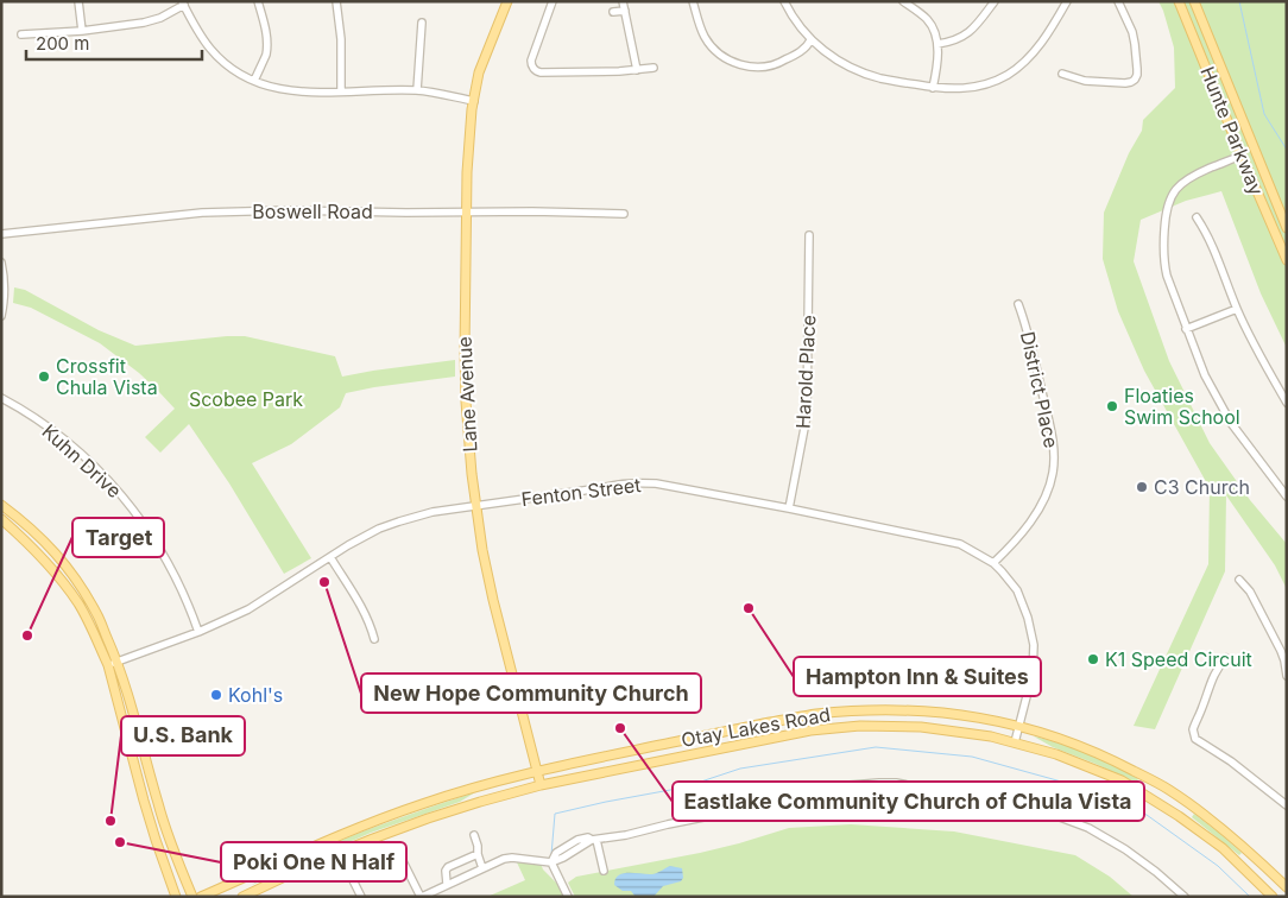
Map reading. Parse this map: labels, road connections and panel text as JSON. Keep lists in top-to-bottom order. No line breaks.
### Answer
{"streets":{"main road":["Hunte Parkway","Lane Avenue","Otay Lakes Road"],"street":["Boswell Road","Harold Place","District Place","Kuhn Drive","Fenton Street"]},"crossings":[["Boswell Road","Lane Avenue"],["Harold Place","Fenton Street"],["District Place","Fenton Street"],["Lane Avenue","Fenton Street"],["Lane Avenue","Otay Lakes Road"],["Kuhn Drive","Fenton Street"],["Fenton Street","Otay Lakes Road"]],"parks":["Scobee Park"],"places":["Crossfit Chula Vista","Floaties Swim School","C3 Church","New Hope Community Church","Hampton Inn & Suites","Target","K1 Speed Circuit","Kohl's","Eastlake Community Church of Chula Vista","U.S. Bank","Poki One N Half"],"scale_bar":"200 m"}
